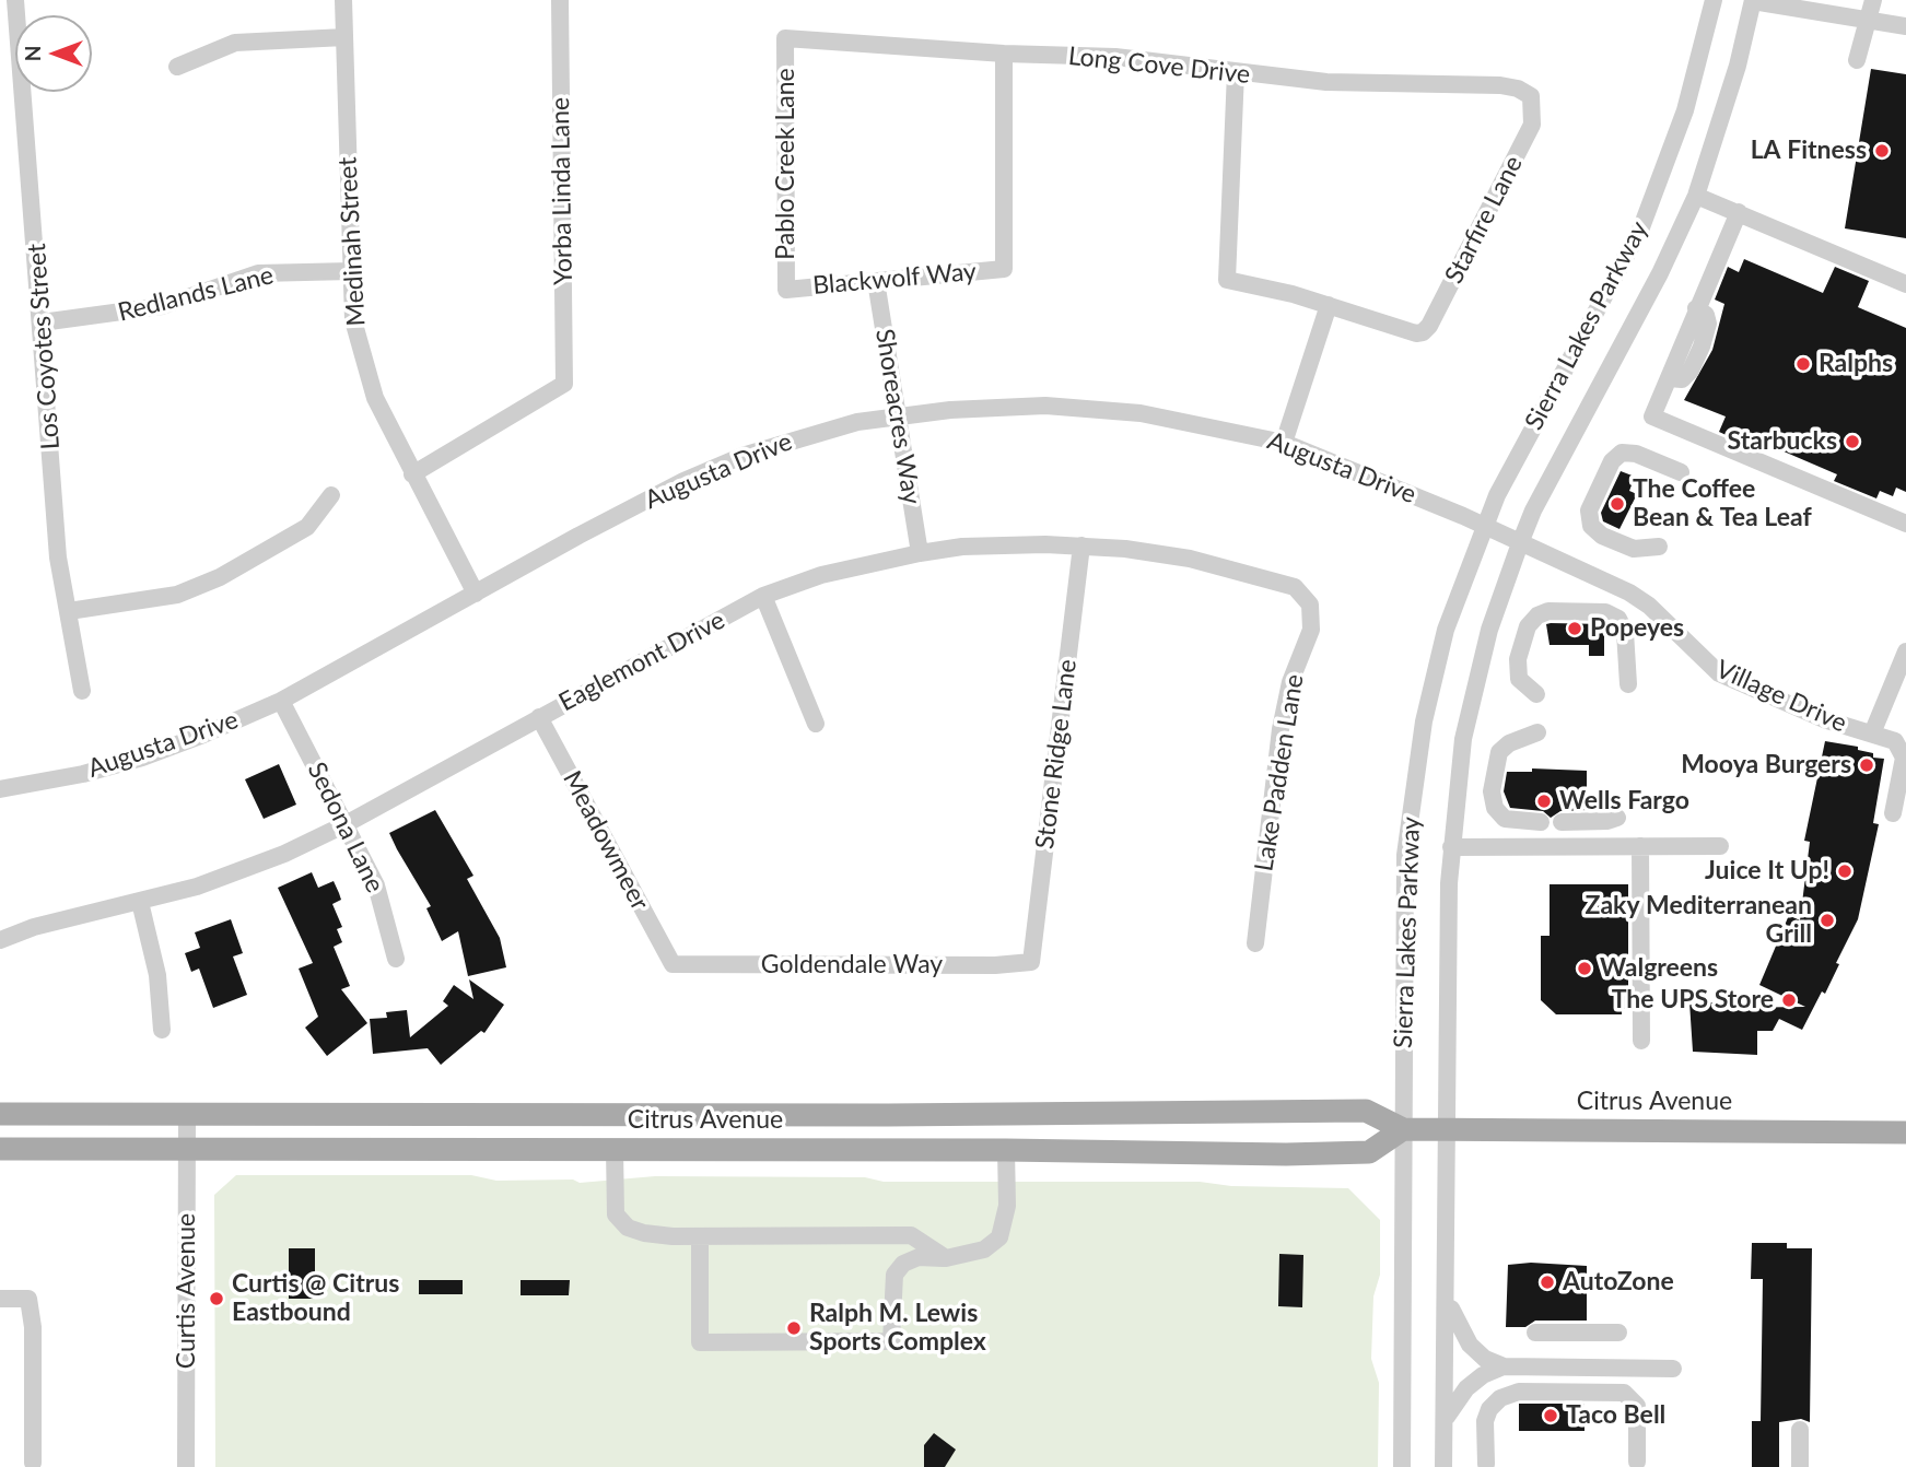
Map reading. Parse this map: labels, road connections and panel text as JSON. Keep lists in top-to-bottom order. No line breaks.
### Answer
{"streets":{"main road":["Citrus Avenue"],"street":["Long Cove Drive","Pablo Creek Lane","Yorba Linda Lane","Starfire Lane","Medinah Street","Blackwolf Way","Redlands Lane","Sierra Lakes Parkway","Los Coyotes Street","Shoreacres Way","Augusta Drive","Eaglemont Drive","Village Drive","Stone Ridge Lane","Lake Padden Lane","Sedona Lane","Meadowmeer","Goldendale Way","Curtis Avenue"]},"crossings":[["Long Cove Drive","Pablo Creek Lane"],["Long Cove Drive","Starfire Lane"],["Long Cove Drive","Blackwolf Way"],["Pablo Creek Lane","Blackwolf Way"],["Yorba Linda Lane","Medinah Street"],["Medinah Street","Redlands Lane"],["Medinah Street","Augusta Drive"],["Blackwolf Way","Shoreacres Way"],["Redlands Lane","Los Coyotes Street"],["Sierra Lakes Parkway","Augusta Drive"],["Sierra Lakes Parkway","Village Drive"],["Sierra Lakes Parkway","Citrus Avenue"],["Shoreacres Way","Augusta Drive"],["Shoreacres Way","Eaglemont Drive"],["Augusta Drive","Village Drive"],["Augusta Drive","Sedona Lane"],["Eaglemont Drive","Stone Ridge Lane"],["Eaglemont Drive","Lake Padden Lane"],["Eaglemont Drive","Sedona Lane"],["Eaglemont Drive","Meadowmeer"],["Stone Ridge Lane","Goldendale Way"],["Meadowmeer","Goldendale Way"],["Citrus Avenue","Curtis Avenue"]],"places":["LA Fitness","Ralphs","Starbucks","The Coffee Bean & Tea Leaf","Popeyes","Mooya Burgers","Wells Fargo","Juice It Up!","Zaky Mediterranean Grill","Walgreens","The UPS Store","AutoZone","Curtis @ Citrus Eastbound","Ralph M. Lewis Sports Complex","Taco Bell"],"north":"left"}
